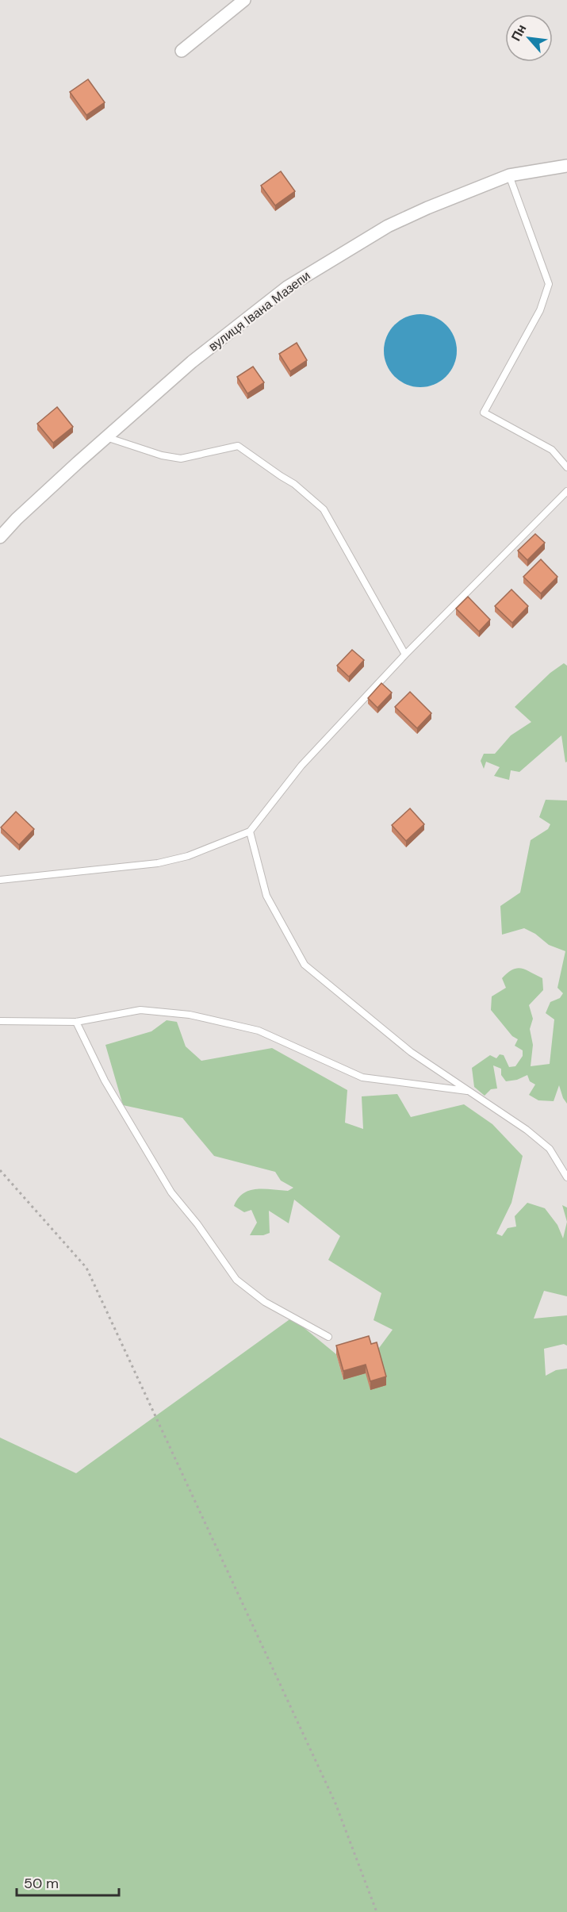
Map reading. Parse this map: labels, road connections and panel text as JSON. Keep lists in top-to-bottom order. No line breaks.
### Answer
{"streets":{"street":["вулиця Івана Мазепи"]},"scale_bar":"50 m","north":"top left"}
